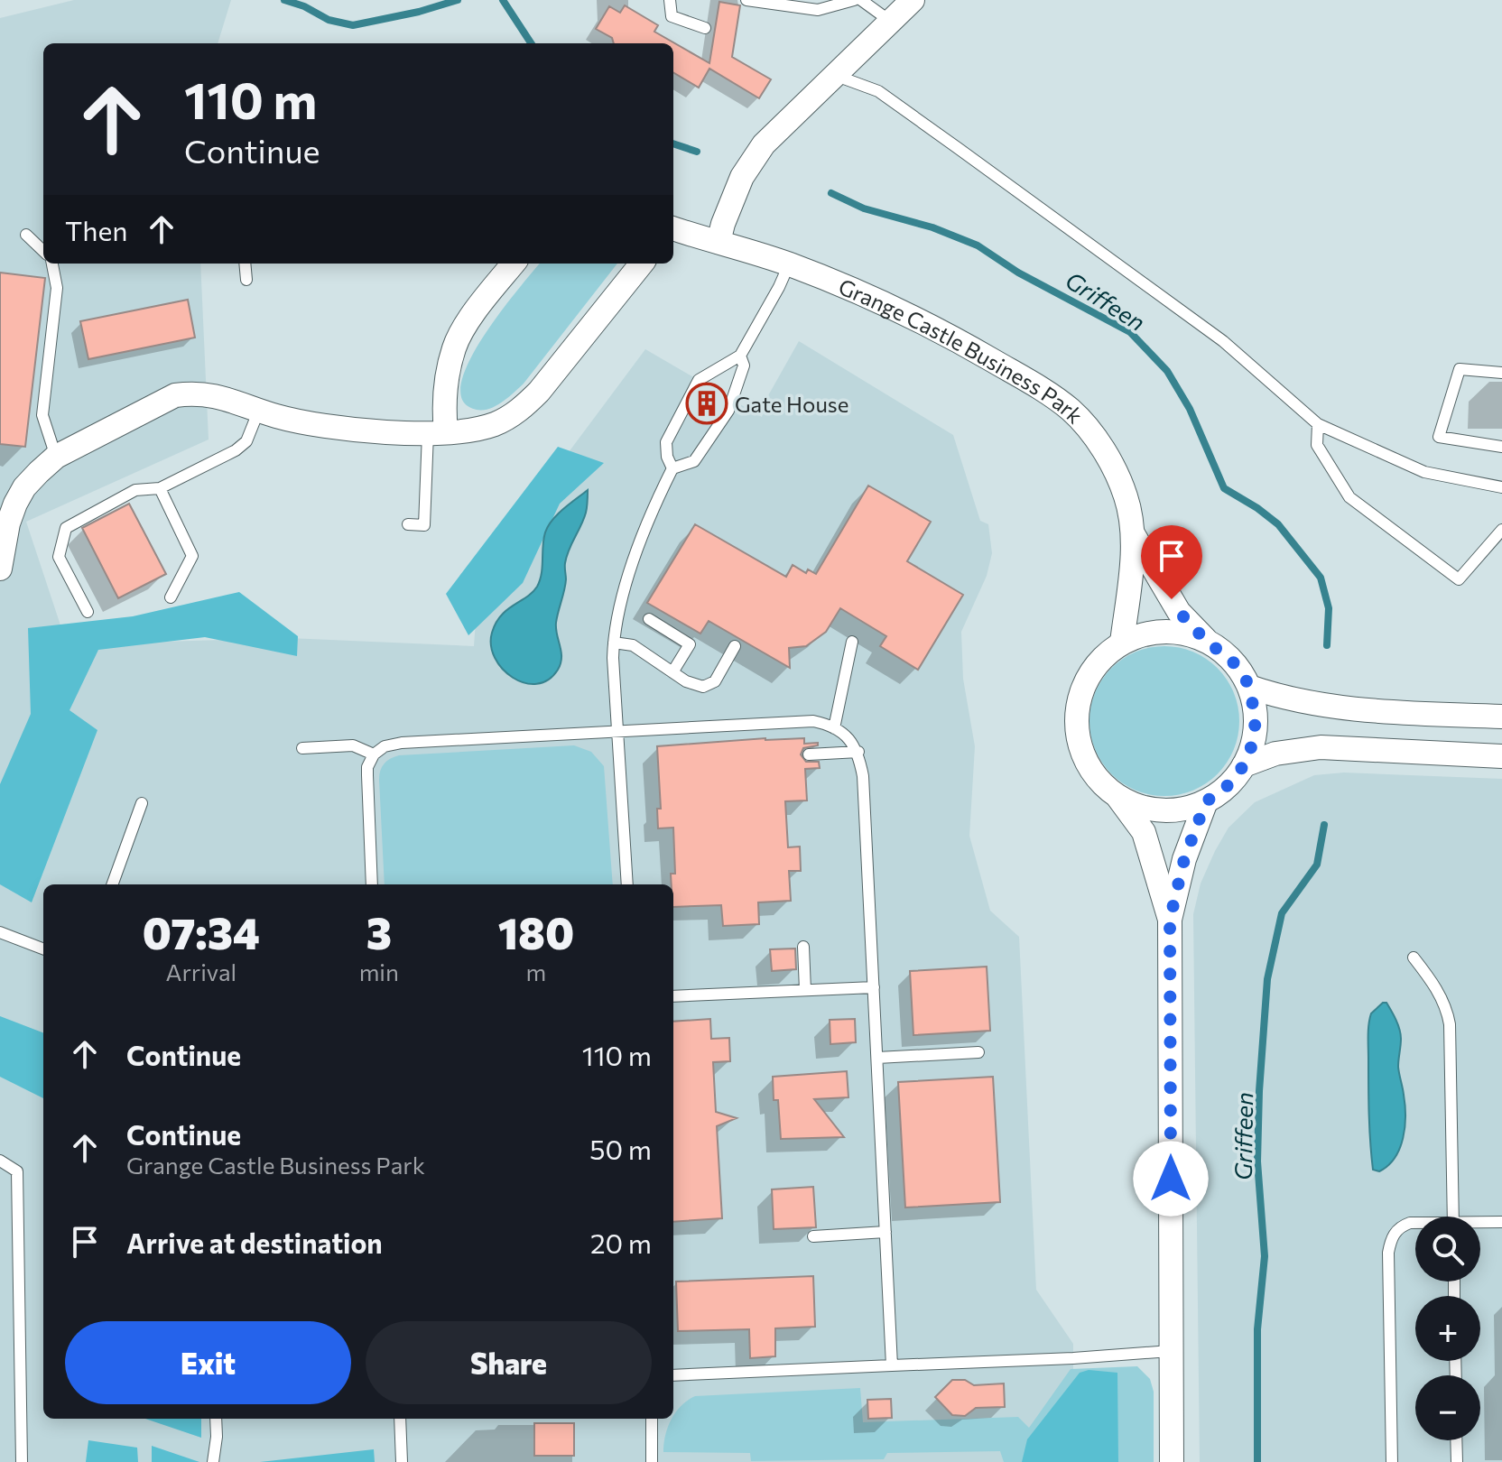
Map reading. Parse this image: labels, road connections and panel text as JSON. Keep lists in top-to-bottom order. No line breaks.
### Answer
{"streets":{"street":["Grange Castle Business Park"]},"water":["Griffeen"],"places":{"building":["Gate House"]},"page":{"turn":["110 m","Continue"],"then":"Then","eta":["07:34","Arrival","3","min","180","m"],"list":[{"name":"Continue","value":"110 m"},{"name":"Continue","note":"Grange Castle Business Park","value":"50 m"},{"name":"Arrive at destination","value":"20 m"}],"map_buttons":["+","−"],"buttons":["Exit","Share"]}}
